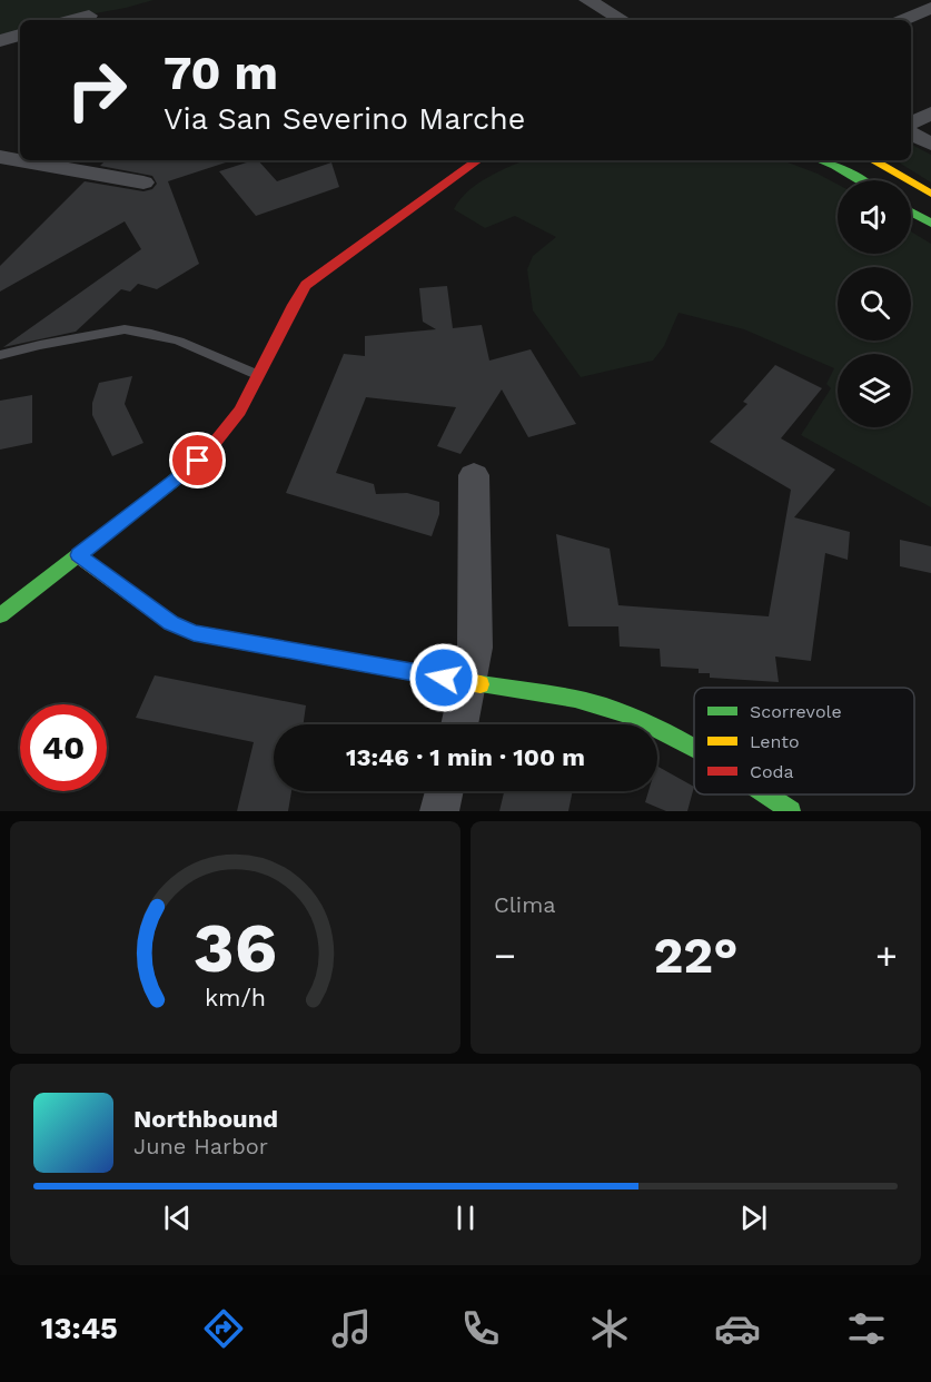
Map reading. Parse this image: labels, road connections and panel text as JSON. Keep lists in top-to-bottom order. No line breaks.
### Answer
{"legend":["Scorrevole","Lento","Coda"],"page":{"turn":["70 m","Via San Severino Marche"],"limit":"40","trip":"13:46 · 1 min · 100 m","tile":"Clima","heat":["−","22°","+"],"song":["Northbound","June Harbor"],"tabs":"13:45","gauge":["36","km/h"]}}
